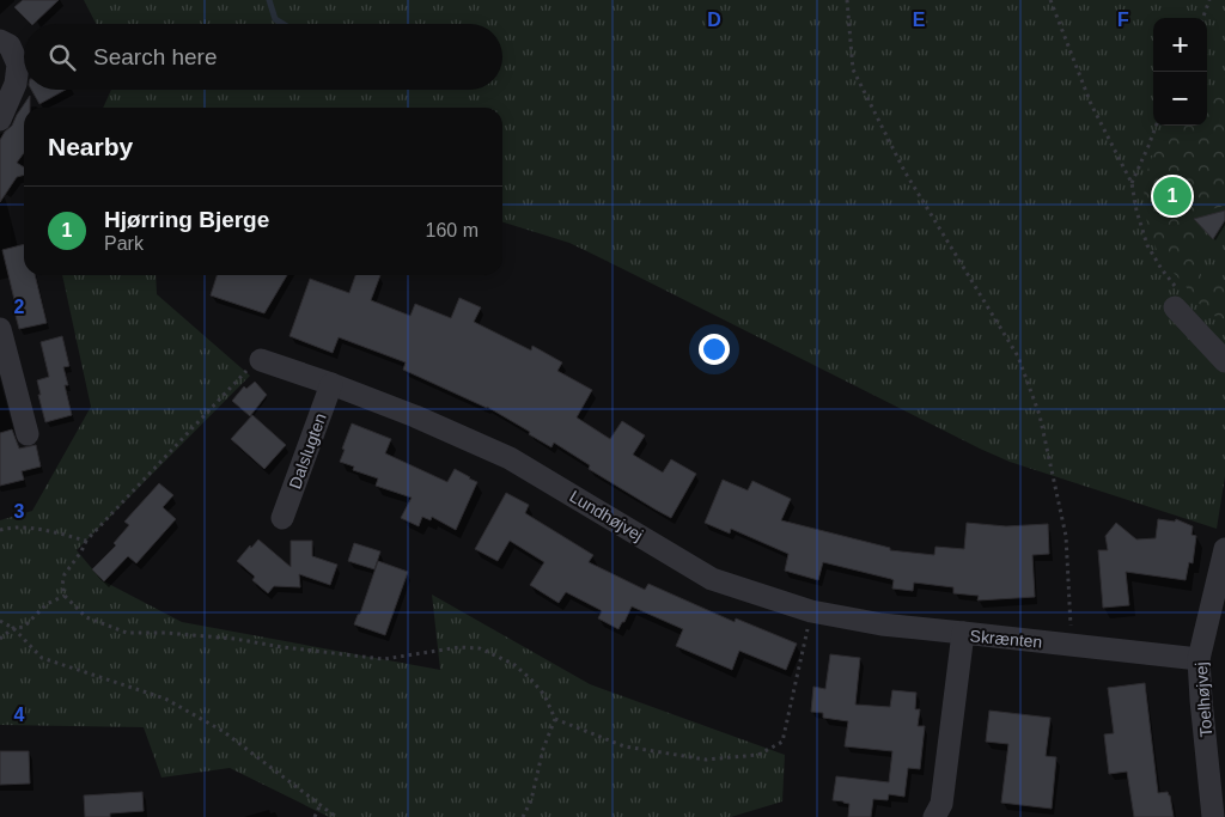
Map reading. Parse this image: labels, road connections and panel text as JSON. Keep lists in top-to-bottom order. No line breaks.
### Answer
{"streets":{"street":["Dalslugten","Lundhøjvej","Skrænten","Toelhøjvej"]},"crossings":[["Dalslugten","Lundhøjvej"],["Lundhøjvej","Skrænten"],["Skrænten","Toelhøjvej"]],"page":{"map_buttons":["+","−"],"search":"Search here","heading":"Nearby","pins":"1","list":[{"mark":"1","name":"Hjørring Bjerge","note":"Park","value":"160 m"}]},"grid":{"columns":["D","E","F"],"rows":["2","3","4"]}}
